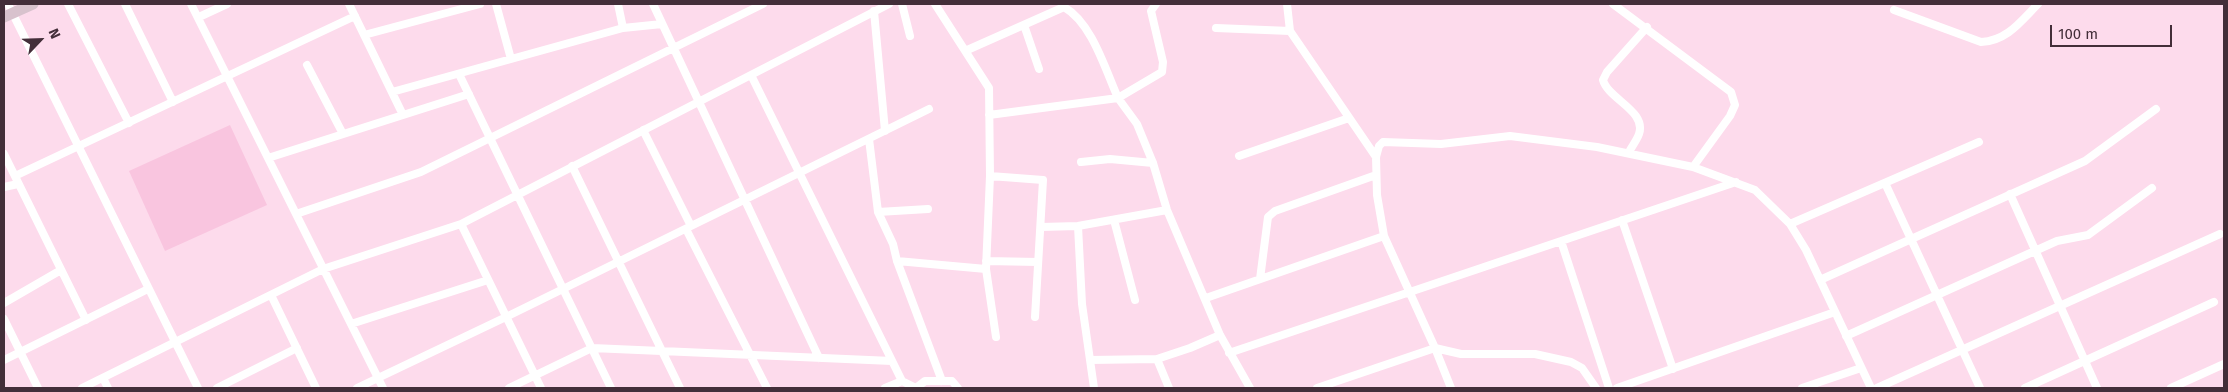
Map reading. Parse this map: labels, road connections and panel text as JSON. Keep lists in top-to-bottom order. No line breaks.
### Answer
{"scale_bar":"100 m","north":"top right"}
